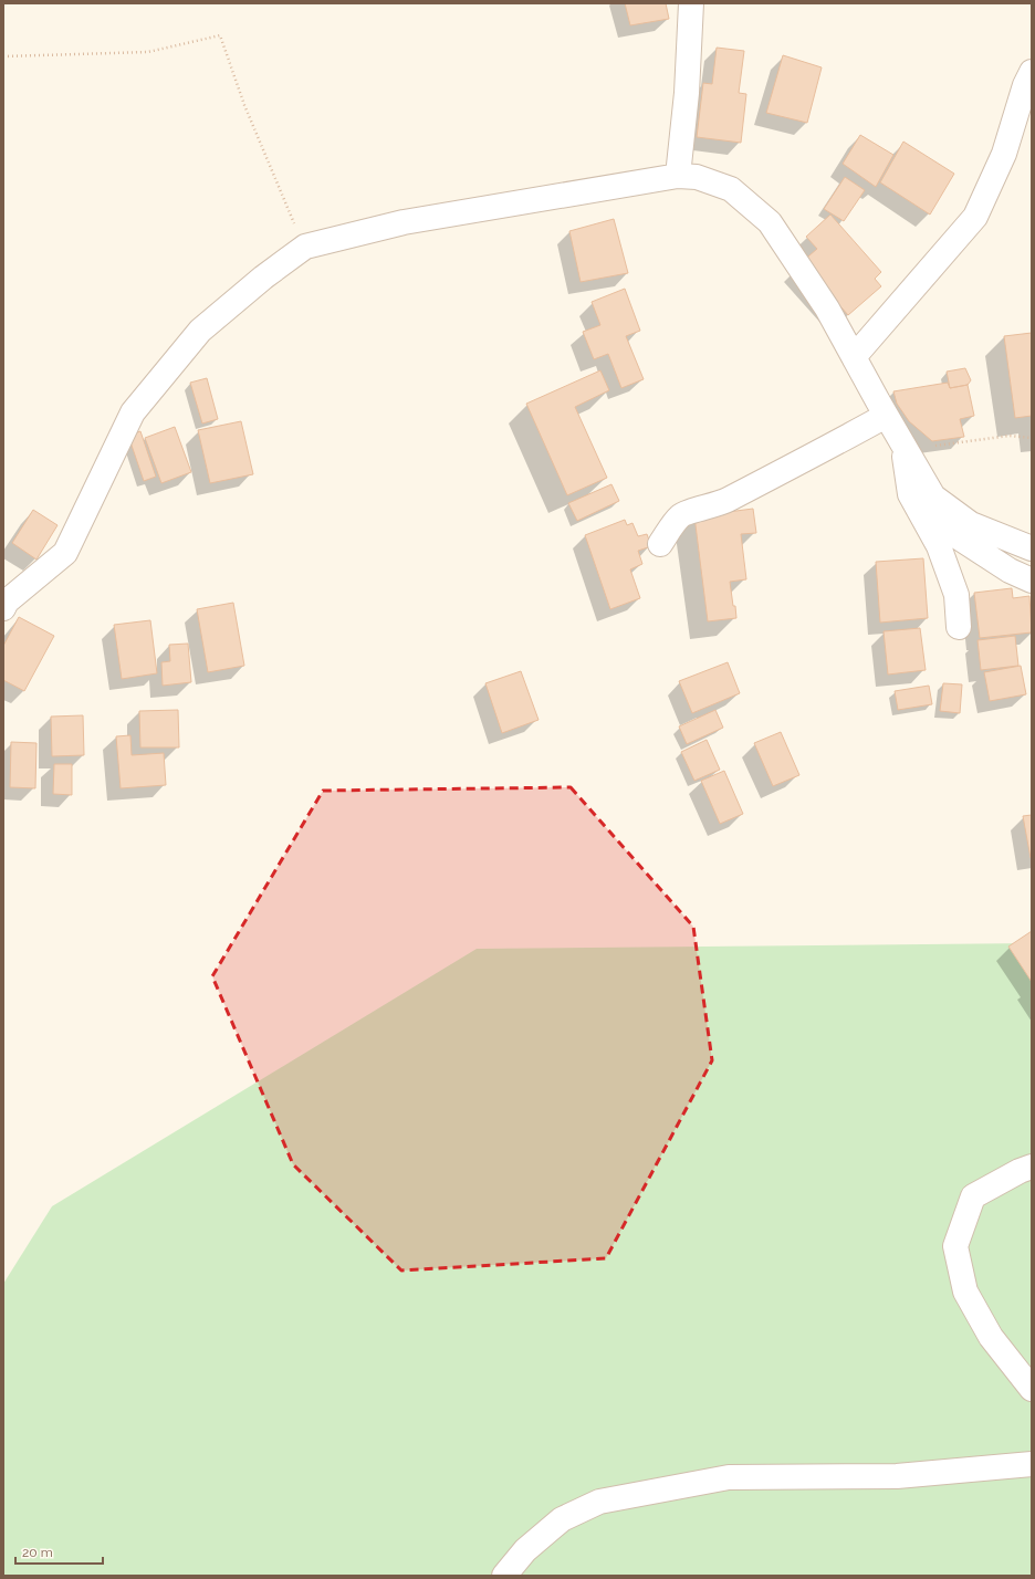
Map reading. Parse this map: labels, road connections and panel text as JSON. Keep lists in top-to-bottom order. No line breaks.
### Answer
{"scale_bar":"20 m"}
